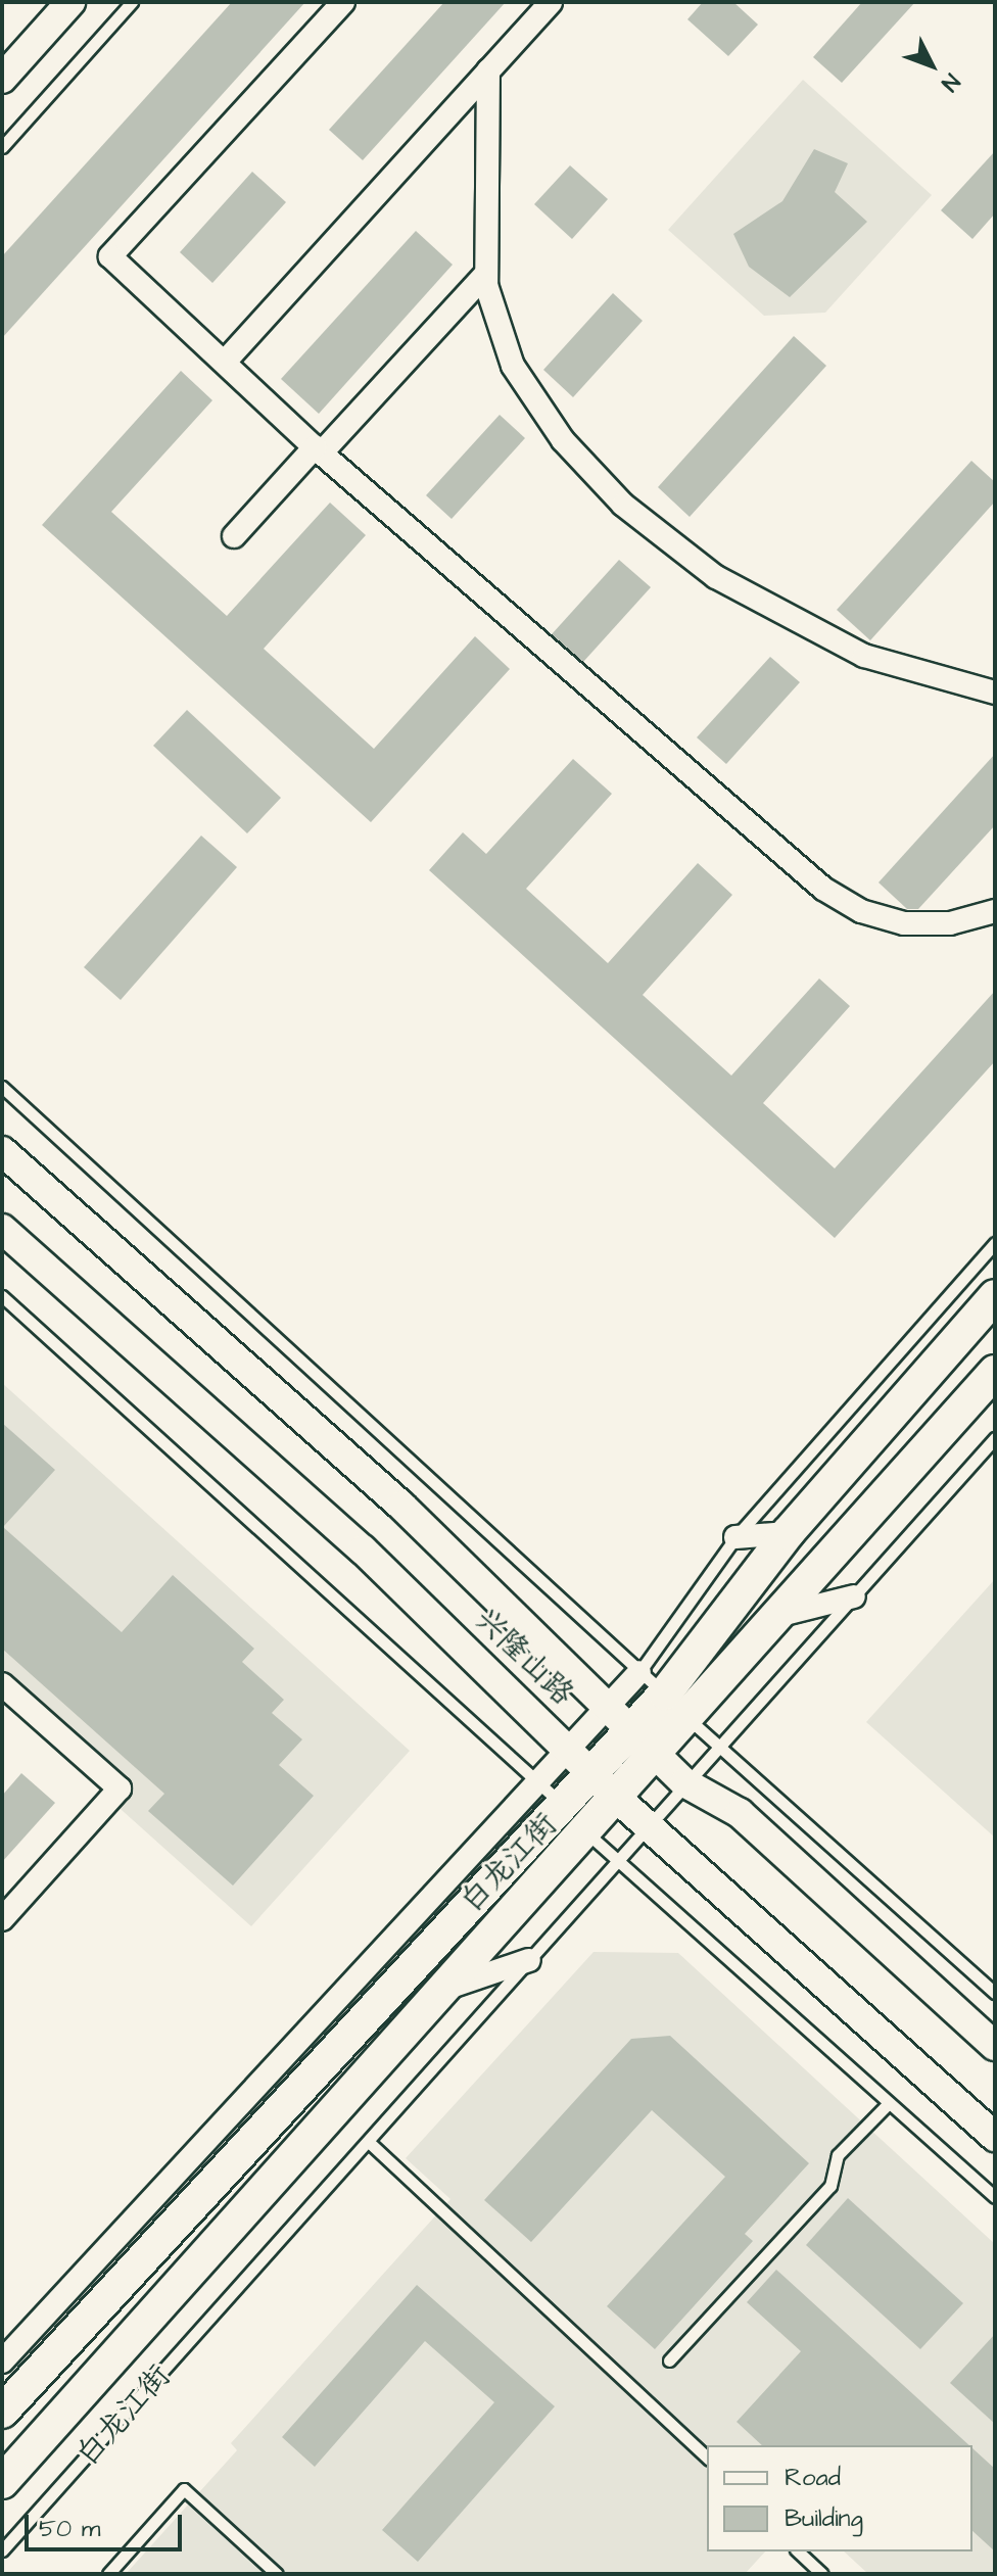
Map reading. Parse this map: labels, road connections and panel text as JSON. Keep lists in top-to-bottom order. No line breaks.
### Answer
{"streets":{"main road":["白龙江街"],"street":["兴隆山路"]},"crossings":[["兴隆山路","白龙江街"]],"legend":["Road","Building"],"scale_bar":"50 m","north":"bottom right"}
